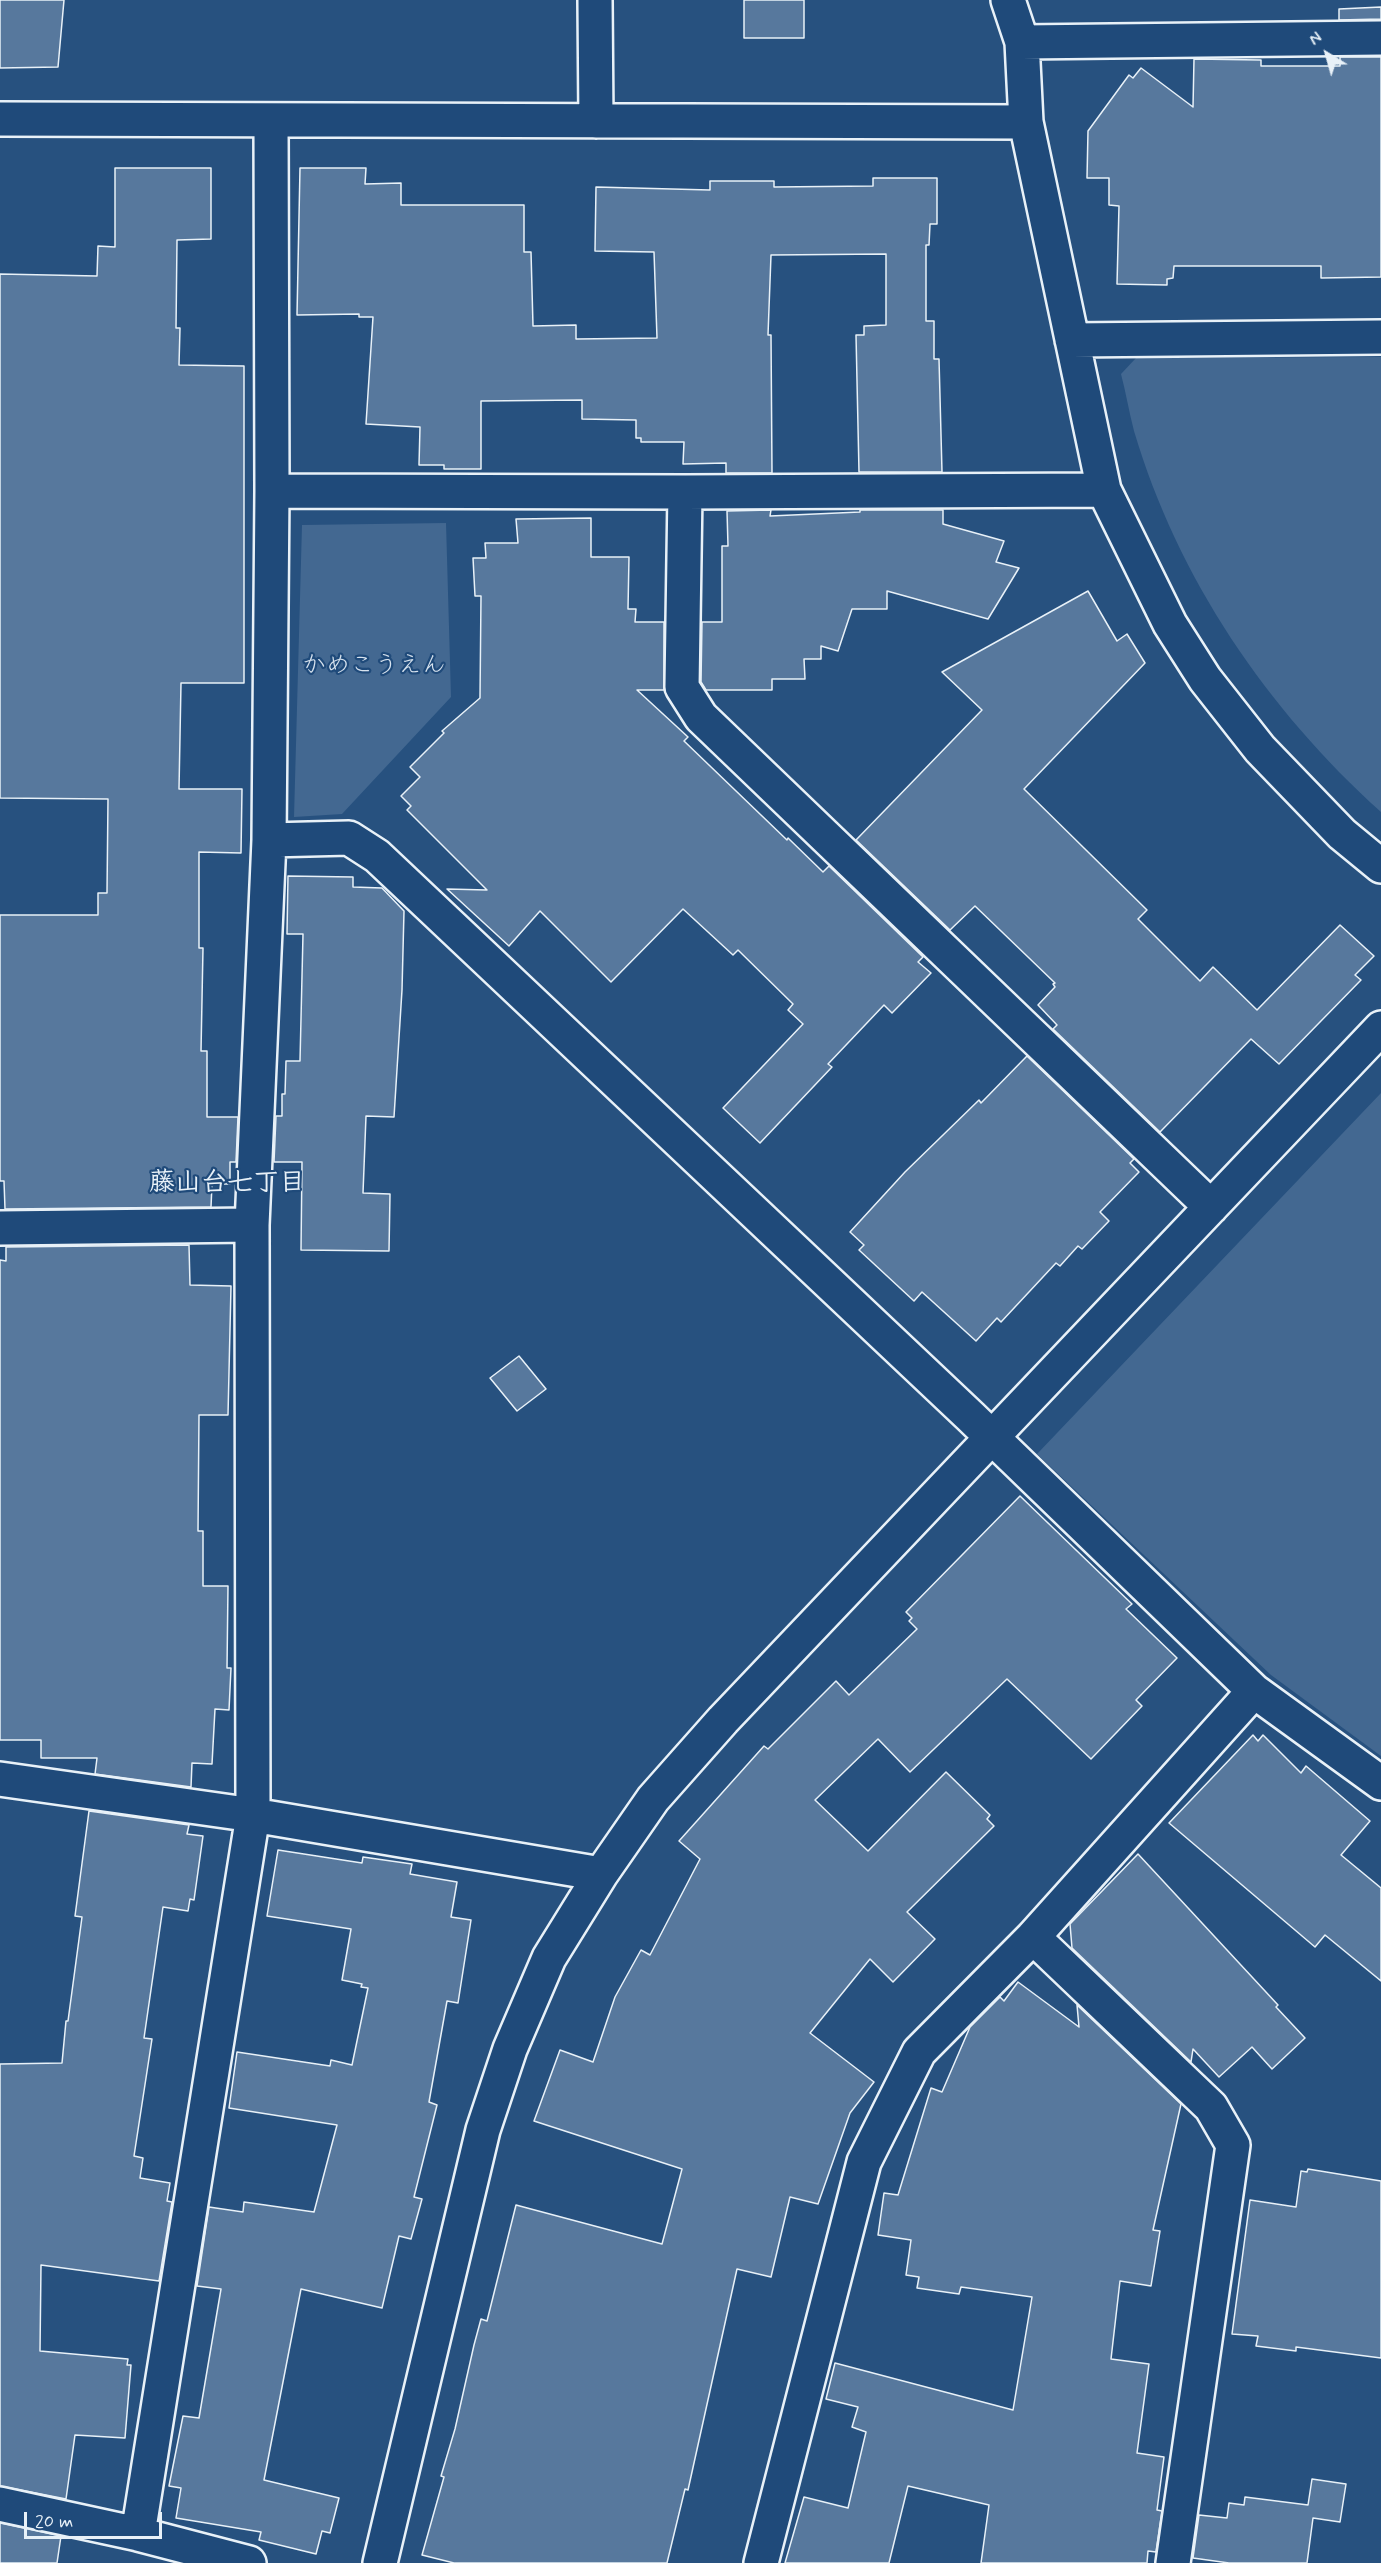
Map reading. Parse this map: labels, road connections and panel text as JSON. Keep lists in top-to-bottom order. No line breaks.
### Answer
{"districts":["藤山台七丁目"],"parks":["かめこうえん"],"scale_bar":"20 m","north":"top left"}
